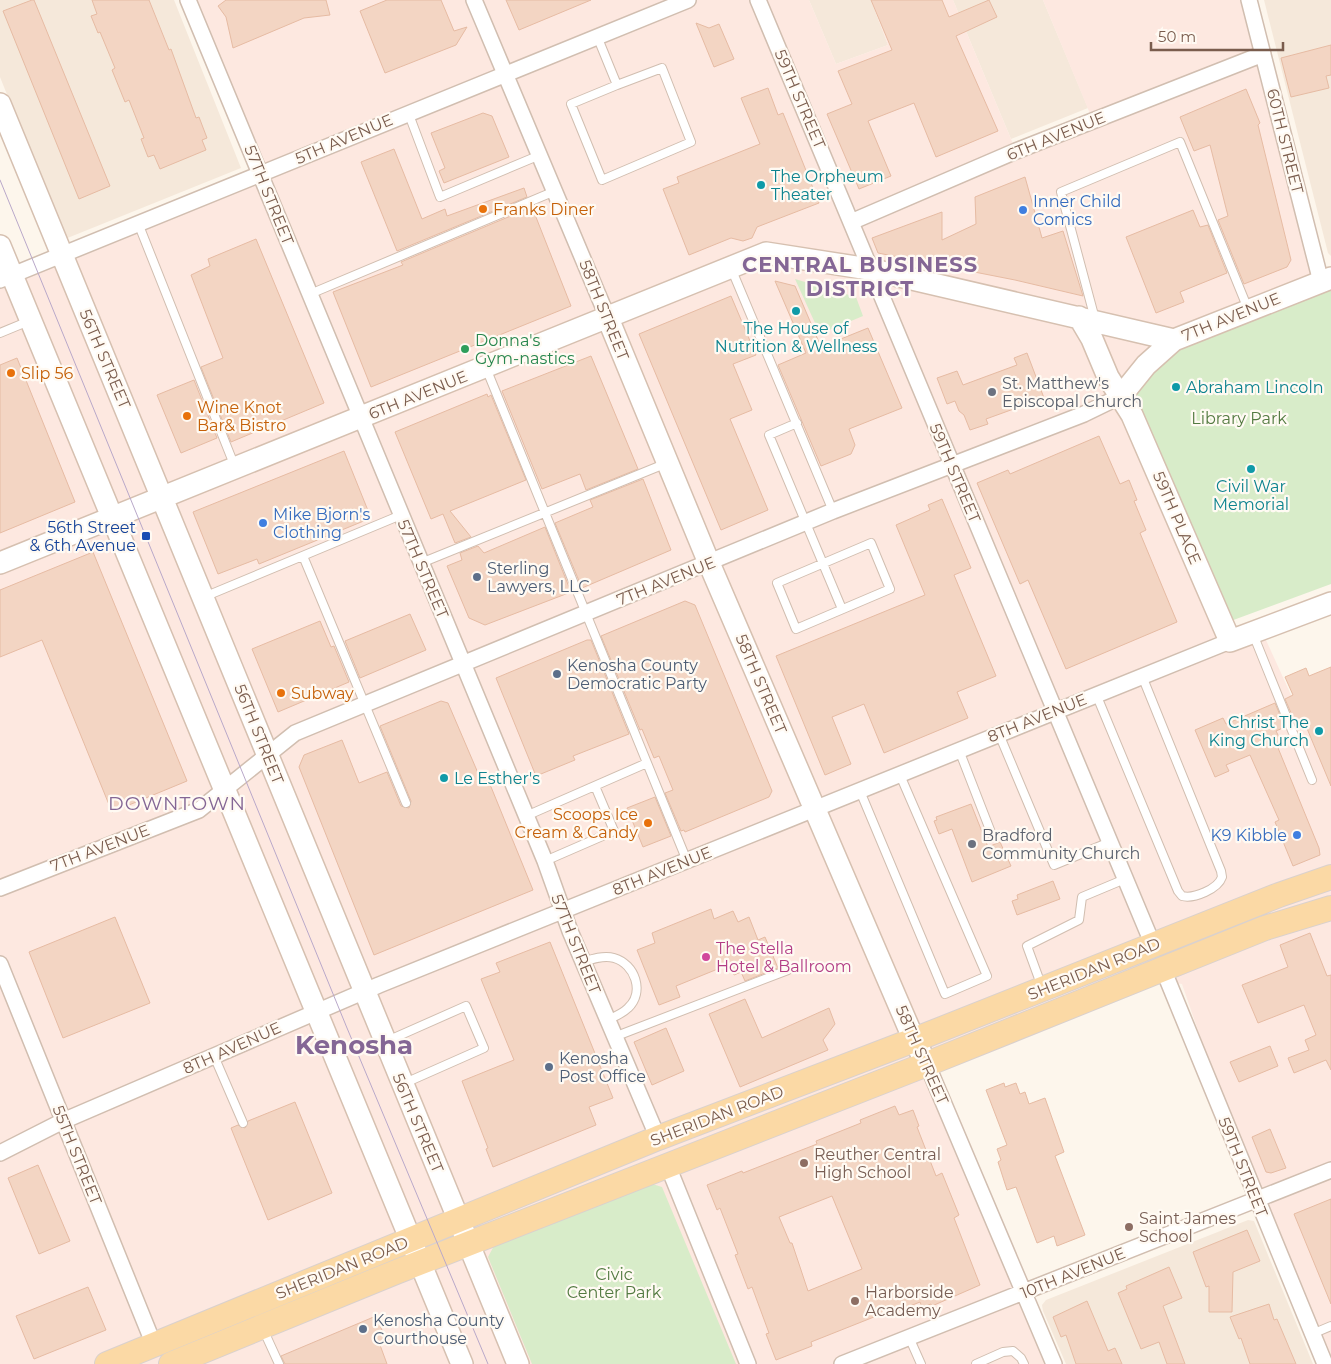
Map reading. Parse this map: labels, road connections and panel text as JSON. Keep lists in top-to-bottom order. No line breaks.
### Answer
{"streets":{"main road":["SHERIDAN ROAD"],"street":["59TH STREET","6TH AVENUE","5TH AVENUE","60TH STREET","57TH STREET","58TH STREET","7TH AVENUE","56TH STREET","59TH PLACE","8TH AVENUE","55TH STREET","10TH AVENUE"]},"crossings":[["59TH STREET","6TH AVENUE"],["59TH STREET","7TH AVENUE"],["59TH STREET","8TH AVENUE"],["59TH STREET","SHERIDAN ROAD"],["59TH STREET","10TH AVENUE"],["6TH AVENUE","60TH STREET"],["6TH AVENUE","57TH STREET"],["6TH AVENUE","58TH STREET"],["6TH AVENUE","7TH AVENUE"],["6TH AVENUE","56TH STREET"],["6TH AVENUE","59TH PLACE"],["5TH AVENUE","57TH STREET"],["5TH AVENUE","58TH STREET"],["5TH AVENUE","56TH STREET"],["60TH STREET","7TH AVENUE"],["57TH STREET","7TH AVENUE"],["57TH STREET","8TH AVENUE"],["57TH STREET","SHERIDAN ROAD"],["58TH STREET","7TH AVENUE"],["58TH STREET","8TH AVENUE"],["58TH STREET","SHERIDAN ROAD"],["58TH STREET","10TH AVENUE"],["7TH AVENUE","56TH STREET"],["7TH AVENUE","59TH PLACE"],["56TH STREET","8TH AVENUE"],["56TH STREET","SHERIDAN ROAD"],["59TH PLACE","8TH AVENUE"],["8TH AVENUE","55TH STREET"],["SHERIDAN ROAD","55TH STREET"]],"districts":["CENTRAL BUSINESS DISTRICT","DOWNTOWN","Kenosha"],"parks":["Library Park","Civic Center Park"],"places":{"other":["The Orpheum Theater","Franks Diner","Inner Child Comics","The House of Nutrition & Wellness","Donna's Gym-nastics","Slip 56","Abraham Lincoln","St. Matthew's Episcopal Church","Wine Knot Bar& Bistro","Civil War Memorial","Mike Bjorn's Clothing","Sterling Lawyers, LLC","Kenosha County Democratic Party","Subway","Christ The King Church","Le Esther's","Scoops Ice Cream & Candy","K9 Kibble","Bradford Community Church","The Stella Hotel & Ballroom","Kenosha Post Office","Reuther Central High School","Saint James School","Harborside Academy","Kenosha County Courthouse"],"transit":["56th Street & 6th Avenue"]},"scale_bar":"50 m"}
